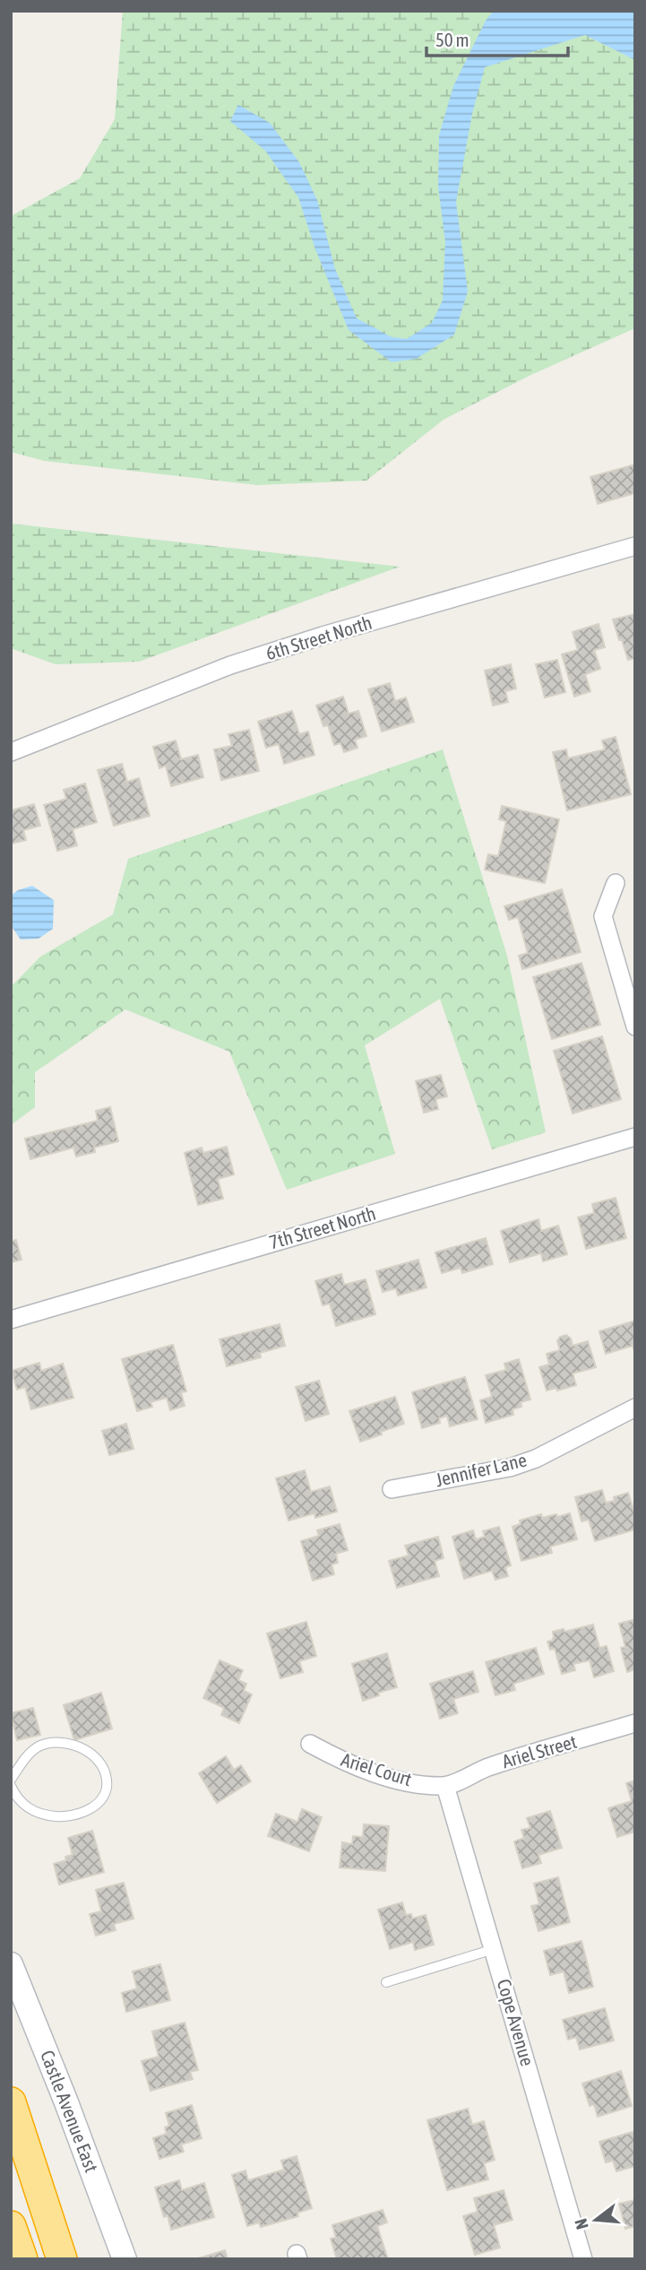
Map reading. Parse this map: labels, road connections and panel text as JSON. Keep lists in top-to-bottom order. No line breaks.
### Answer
{"streets":{"street":["6th Street North","7th Street North","Jennifer Lane","Ariel Street","Ariel Court","Cope Avenue","Castle Avenue East"]},"crossings":[["Ariel Street","Ariel Court"],["Ariel Street","Cope Avenue"],["Ariel Court","Cope Avenue"]],"scale_bar":"50 m","north":"left"}
